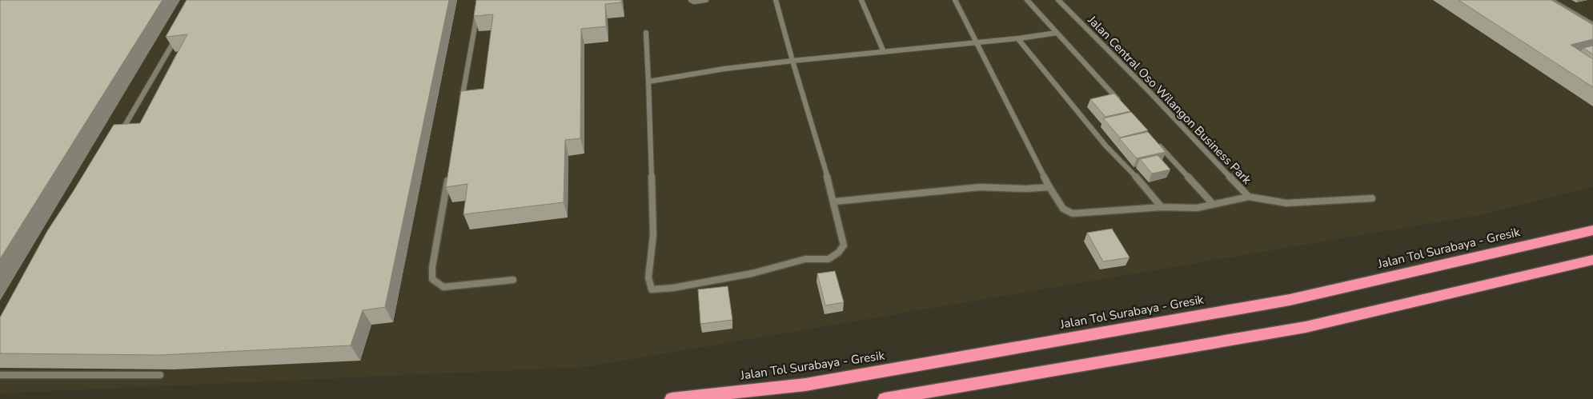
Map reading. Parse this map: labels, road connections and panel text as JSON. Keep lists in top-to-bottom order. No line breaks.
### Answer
{"streets":{"highway":["Jalan Tol Surabaya - Gresik"],"lane":["Jalan Central Oso Wilangon Business Park"]}}
